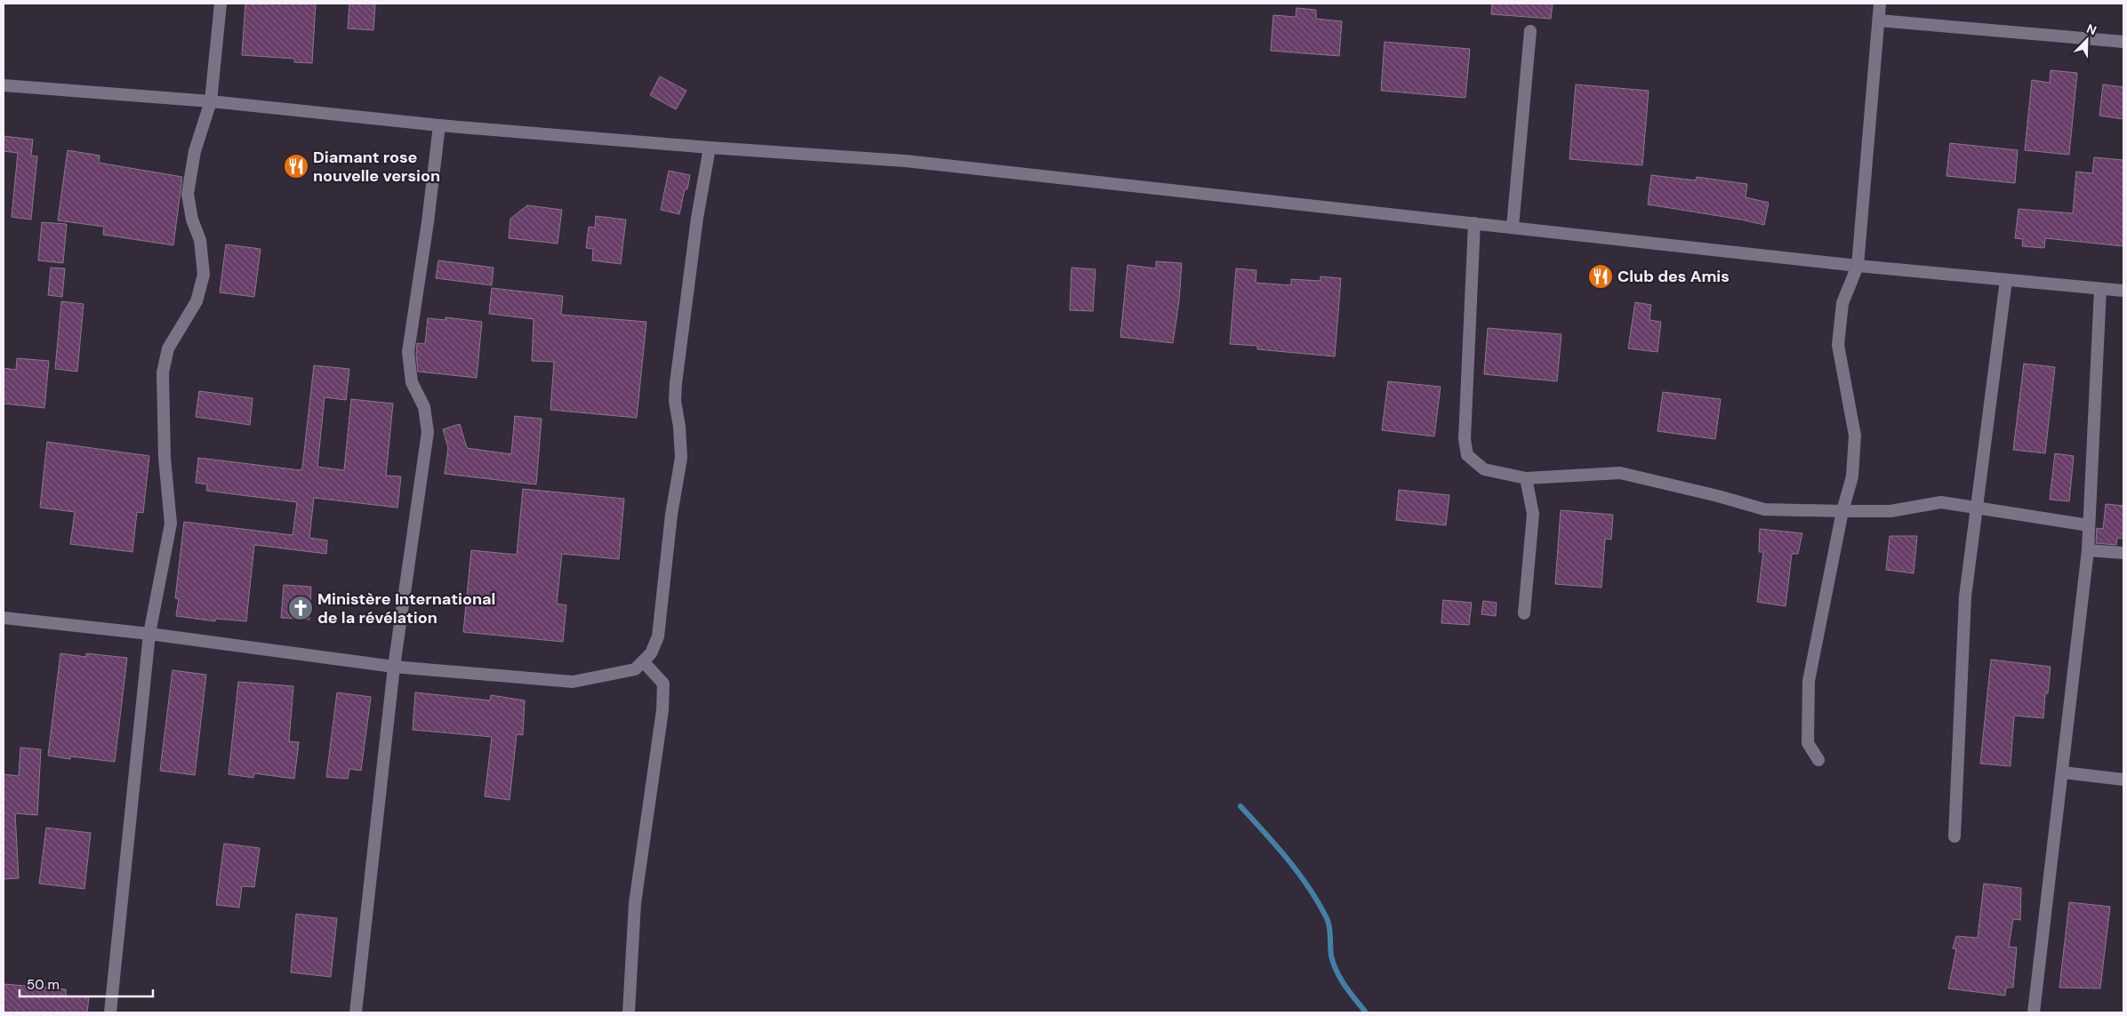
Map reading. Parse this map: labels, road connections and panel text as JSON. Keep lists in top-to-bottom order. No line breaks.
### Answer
{"places":{"restaurant":["Diamant rose nouvelle version","Club des Amis"],"church":["Ministère International de la révélation"]},"scale_bar":"50 m","north":"top right"}
